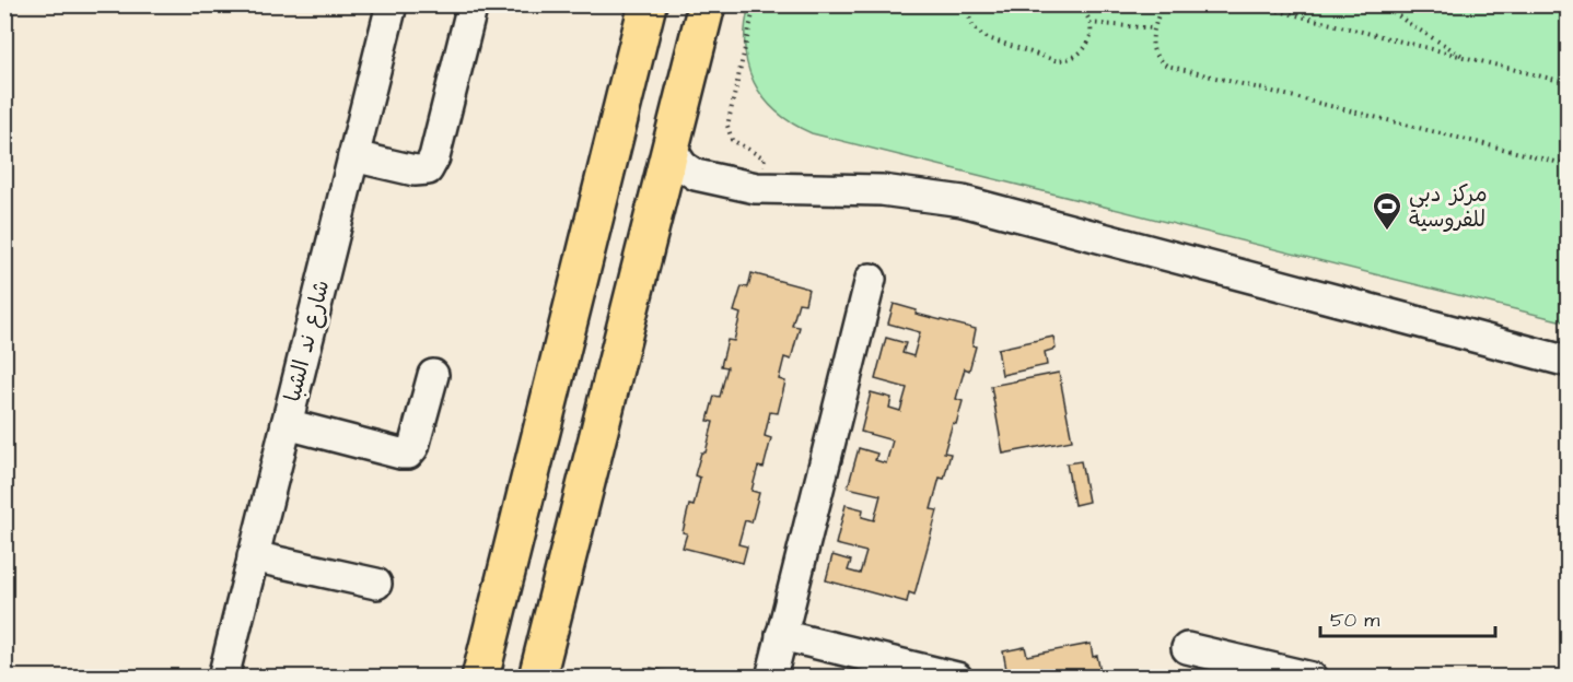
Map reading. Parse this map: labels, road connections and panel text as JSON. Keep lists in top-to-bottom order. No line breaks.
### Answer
{"streets":{"street":["شارع ند الشبا"]},"places":{"sports":["مركز دبي للفروسية"]},"scale_bar":"50 m"}
